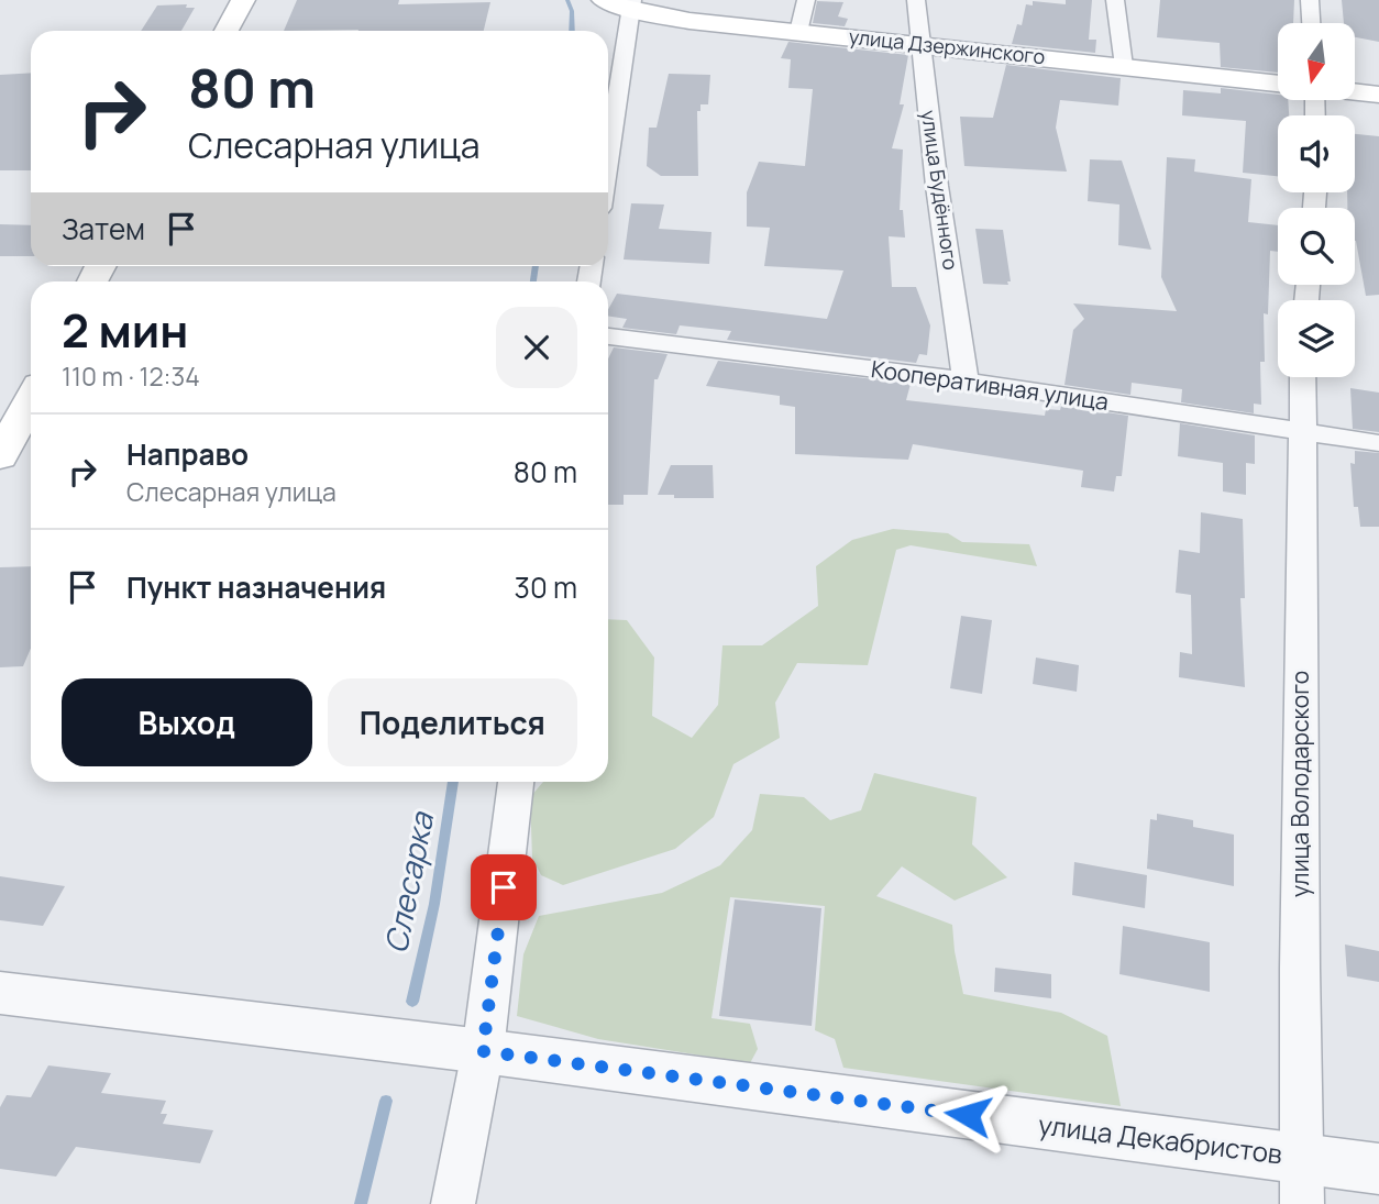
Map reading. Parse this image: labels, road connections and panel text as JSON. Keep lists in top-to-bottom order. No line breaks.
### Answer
{"streets":{"main road":["улица Дзержинского"],"street":["улица Будённого","Кооперативная улица","улица Володарского","улица Декабристов"]},"crossings":[["улица Дзержинского","улица Будённого"],["улица Будённого","Кооперативная улица"],["Кооперативная улица","улица Володарского"],["улица Володарского","улица Декабристов"]],"water":["Слесарка"],"north":"bottom","page":{"turn":["80 m","Слесарная улица"],"then":"Затем","heading":["2 мин","110 m · 12:34"],"list":[{"name":"Направо","note":"Слесарная улица","value":"80 m"},{"name":"Пункт назначения","value":"30 m"}],"buttons":["Выход","Поделиться"]}}
